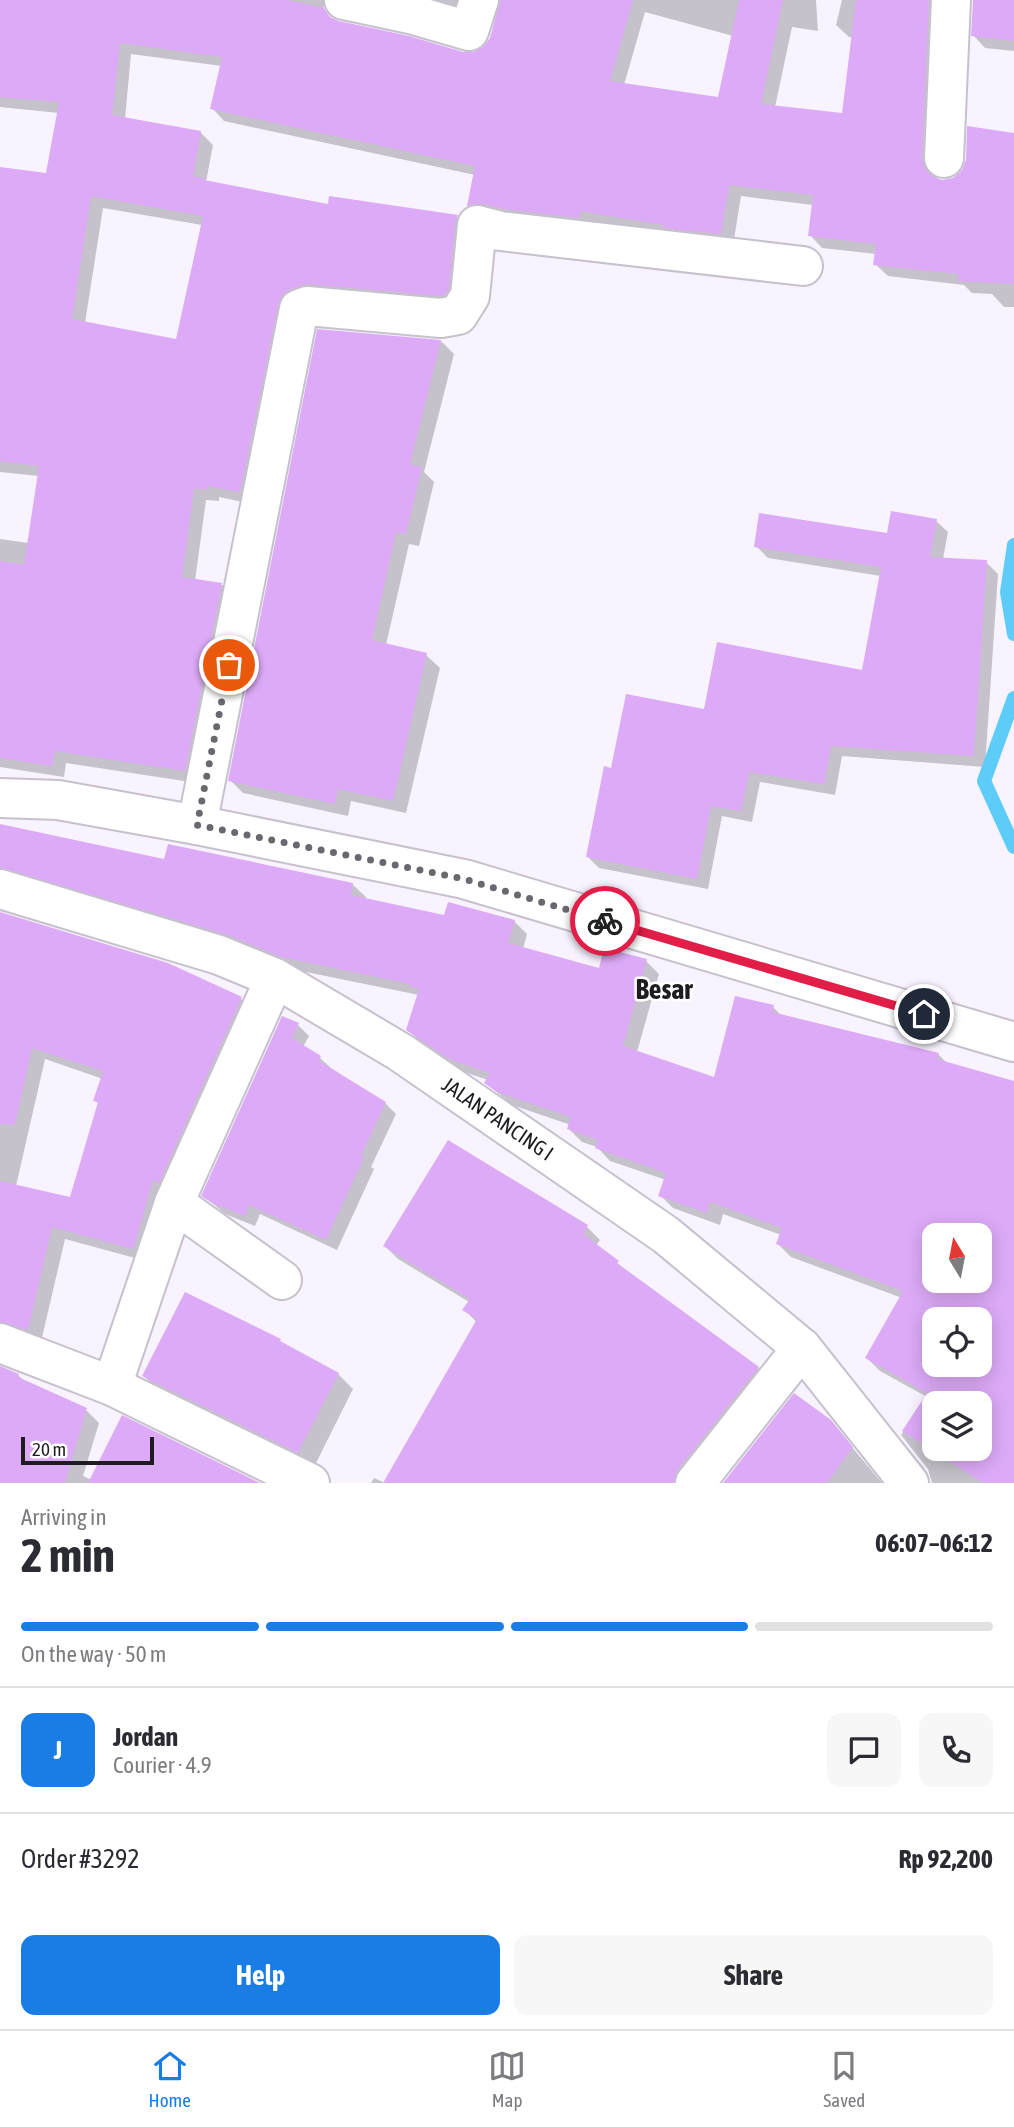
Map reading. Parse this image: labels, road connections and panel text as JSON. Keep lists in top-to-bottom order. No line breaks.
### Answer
{"streets":{"street":["JALAN PANCING I"]},"districts":["Besar"],"scale_bar":"20 m","north":"top","page":{"scale":"20 m","heading":["2 min","Arriving in","06:07–06:12"],"panel":["Jordan","Courier · 4.9","Order #3292","Rp 92,200"],"bar":"On the way · 50 m","round":"J","buttons":["Help","Share"],"tabs":["Home","Map","Saved"]}}
